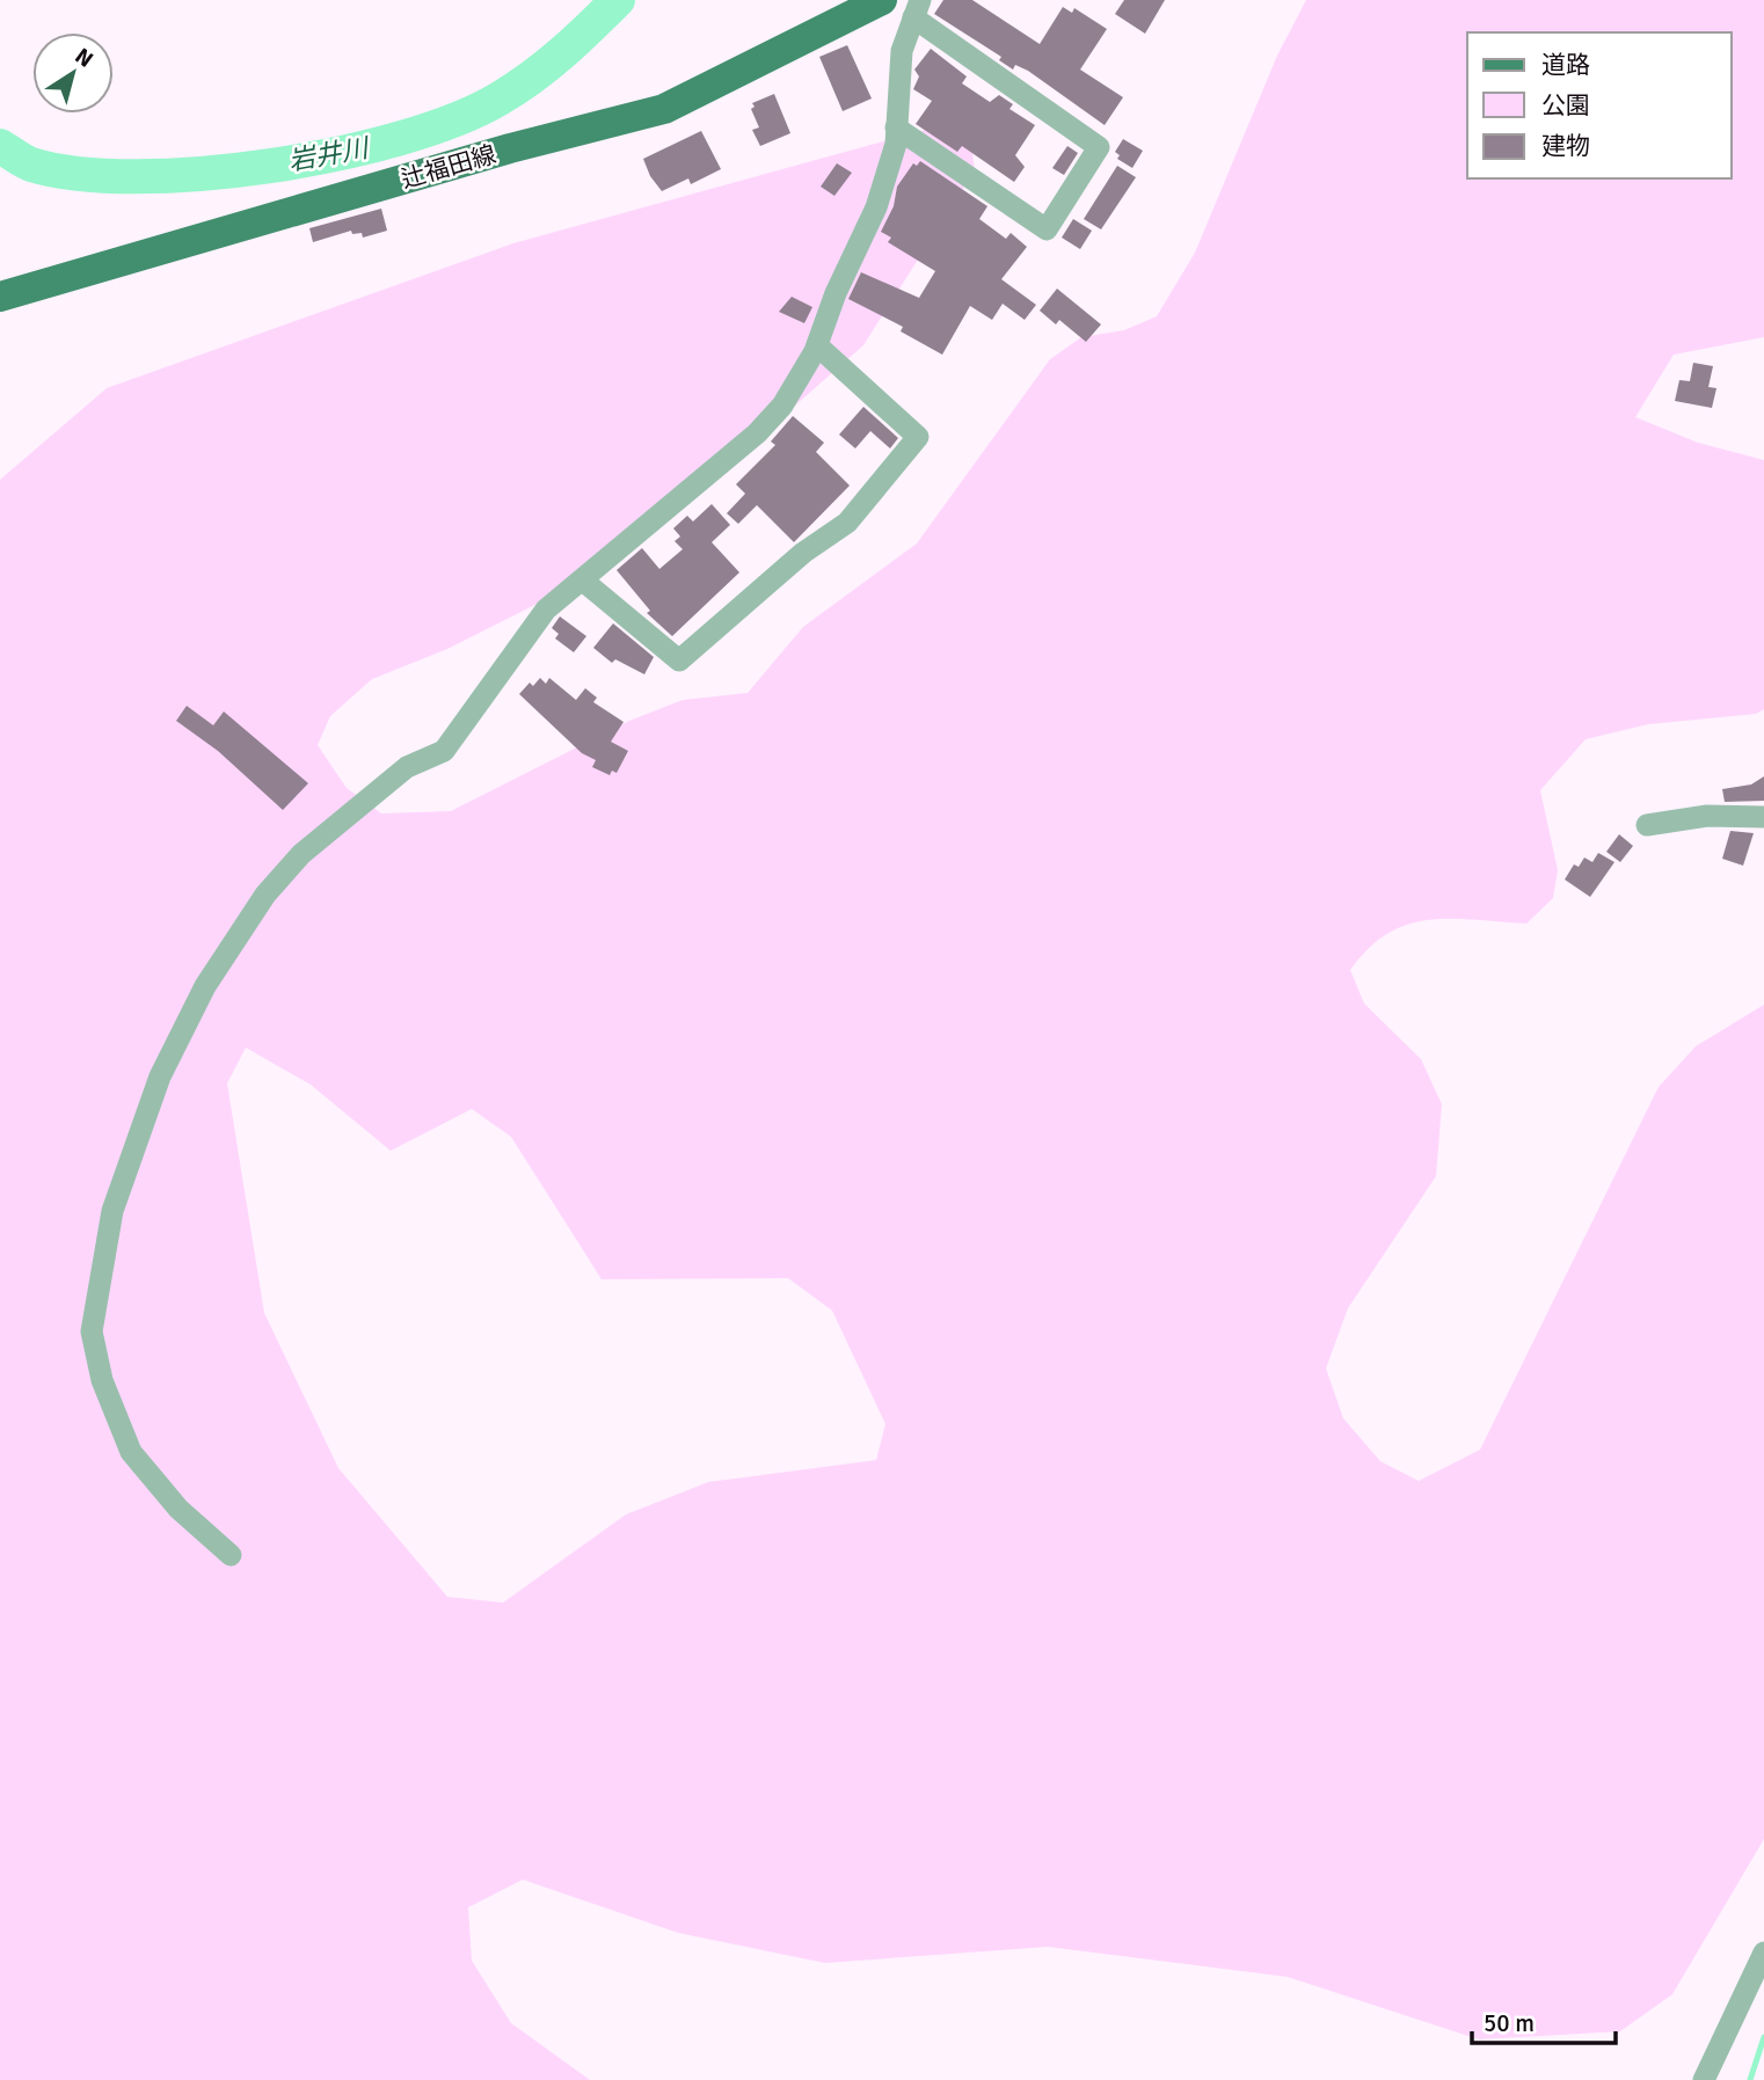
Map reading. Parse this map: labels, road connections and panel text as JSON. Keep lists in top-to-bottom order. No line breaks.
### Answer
{"streets":{"main road":["辻福田線"]},"water":["岩井川"],"legend":["道路","公園","建物"],"scale_bar":"50 m","north":"top right"}
